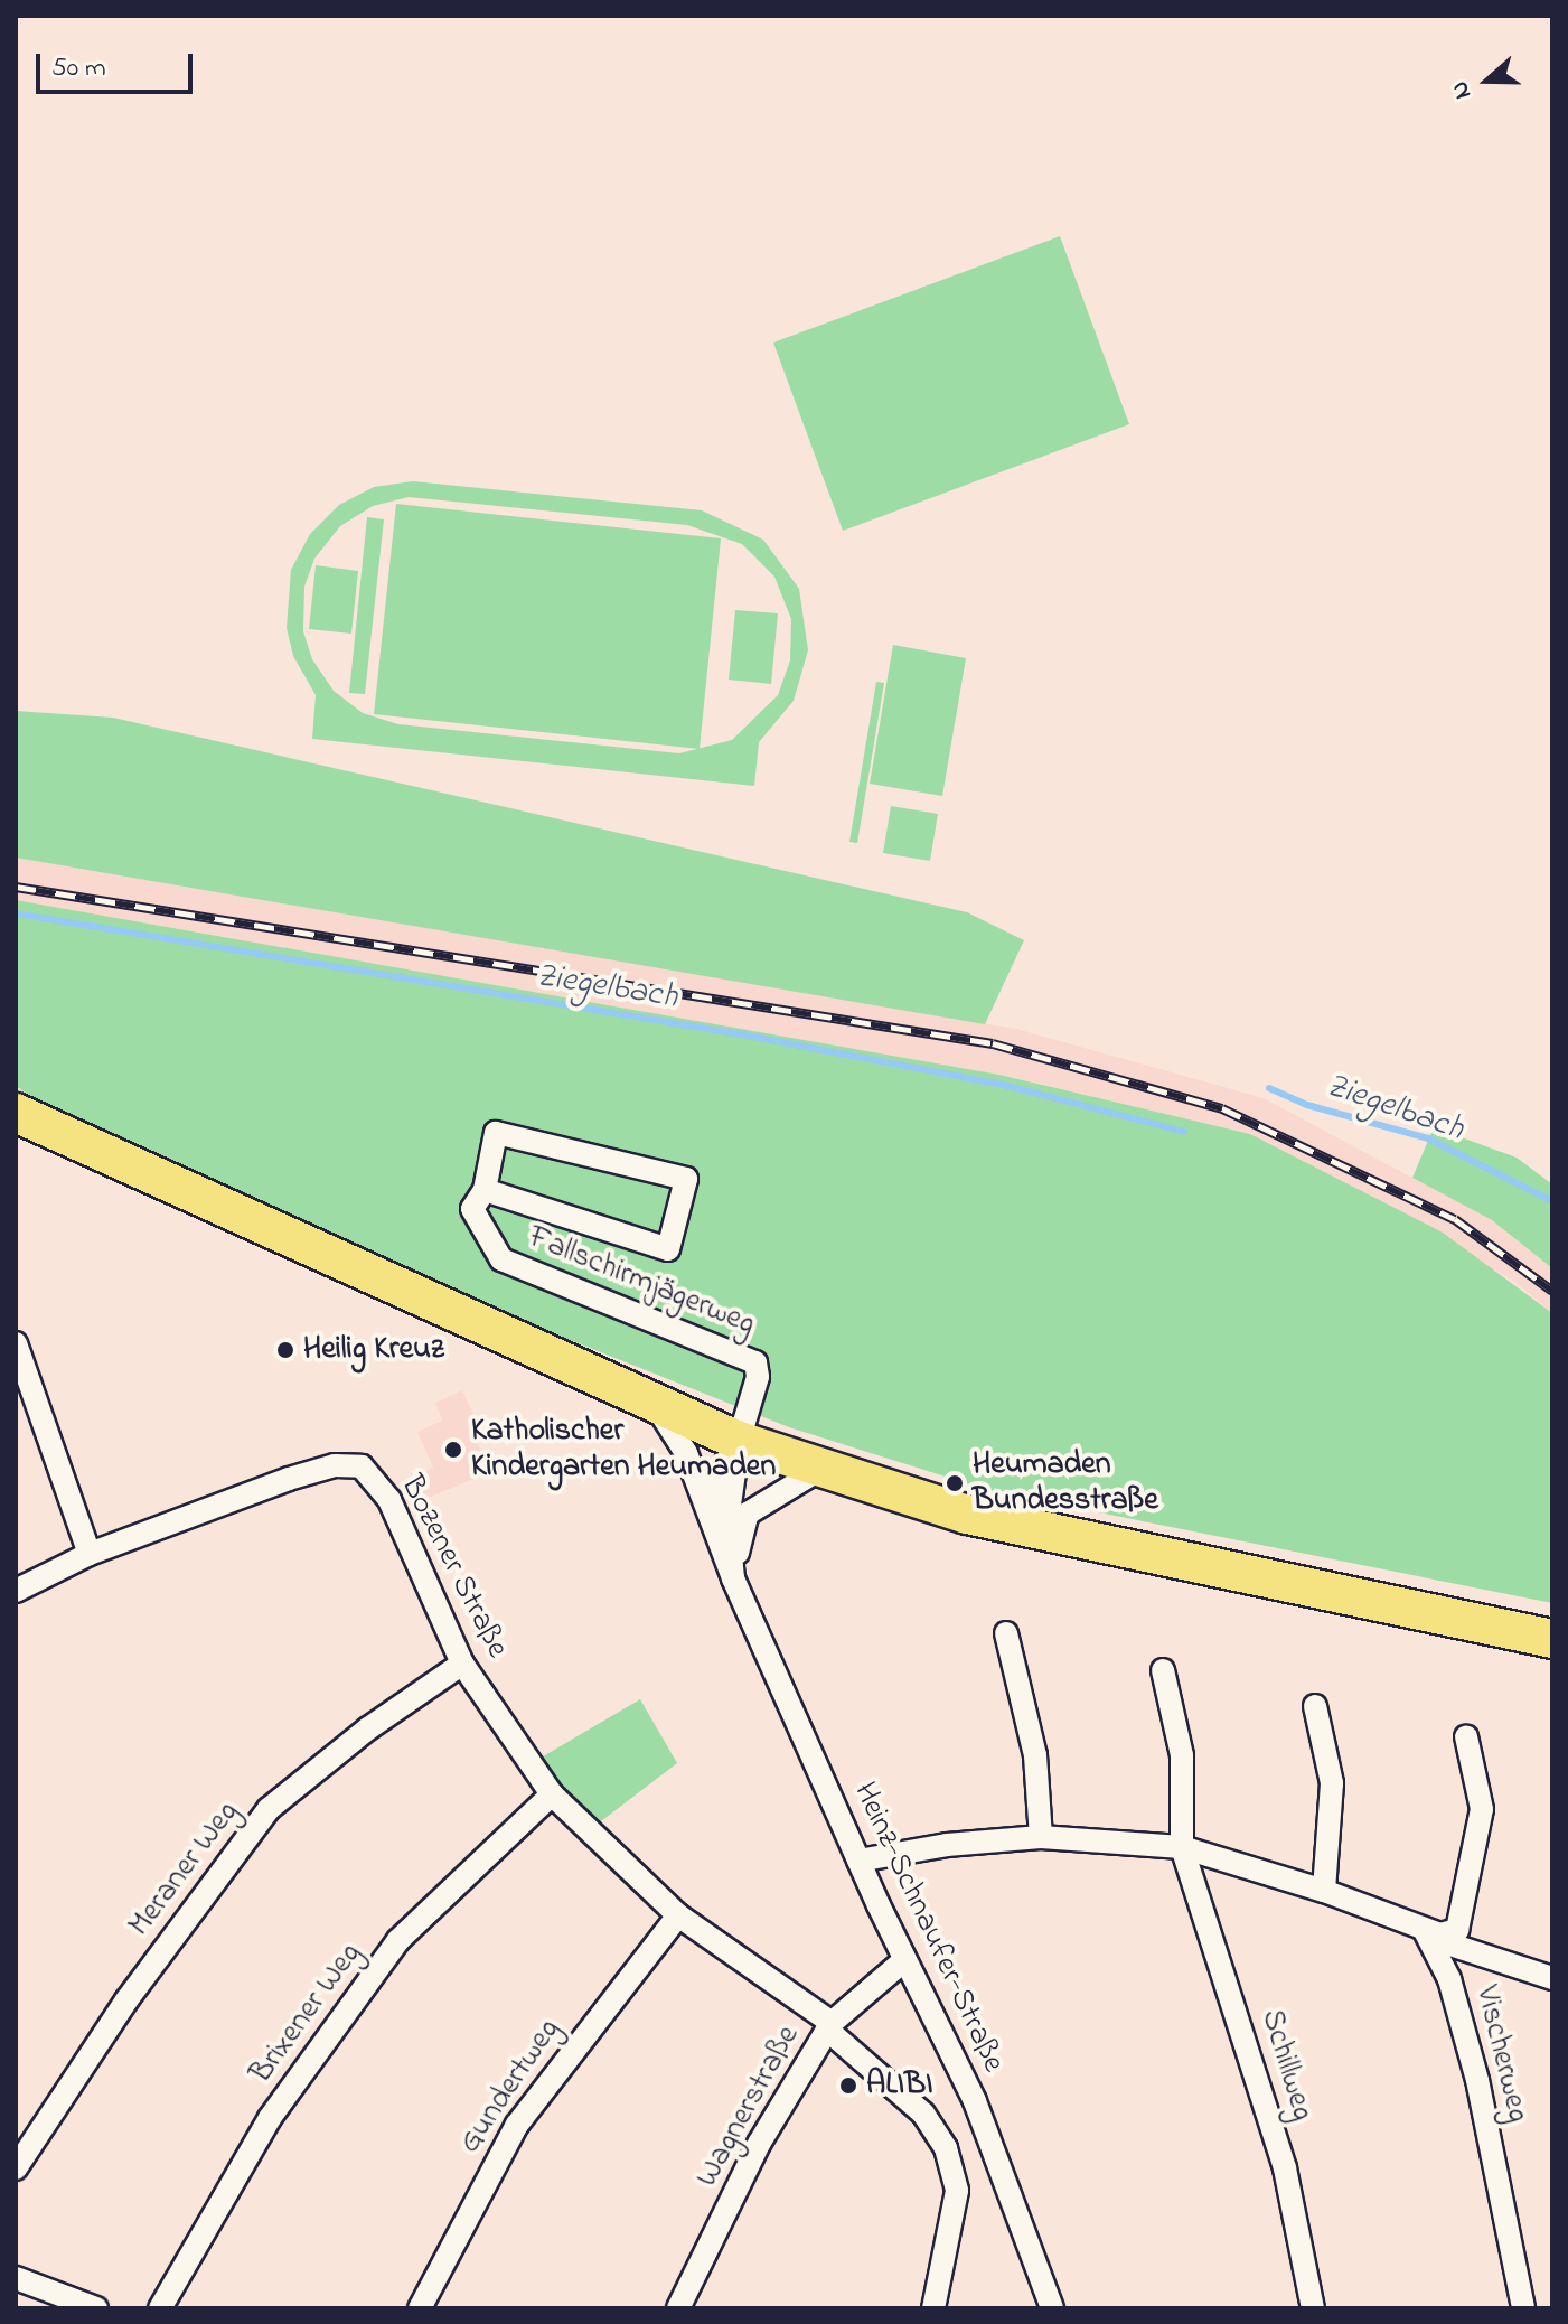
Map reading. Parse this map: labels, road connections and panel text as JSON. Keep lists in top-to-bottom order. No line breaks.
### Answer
{"streets":{"street":["Fallschirmjägerweg","Bozener Straße","Meraner Weg","Heinz-Schnaufer-Straße","Brixener Weg","Vischerweg","Schillweg","Gundertweg","Wagnerstraße"]},"crossings":[["Fallschirmjägerweg","Heinz-Schnaufer-Straße"],["Bozener Straße","Meraner Weg"],["Bozener Straße","Brixener Weg"],["Bozener Straße","Gundertweg"],["Bozener Straße","Wagnerstraße"],["Heinz-Schnaufer-Straße","Wagnerstraße"]],"water":["Ziegelbach"],"places":["Heilig Kreuz","Katholischer Kindergarten Heumaden","Heumaden Bundesstraße","ALIBI"],"scale_bar":"50 m","north":"left"}
